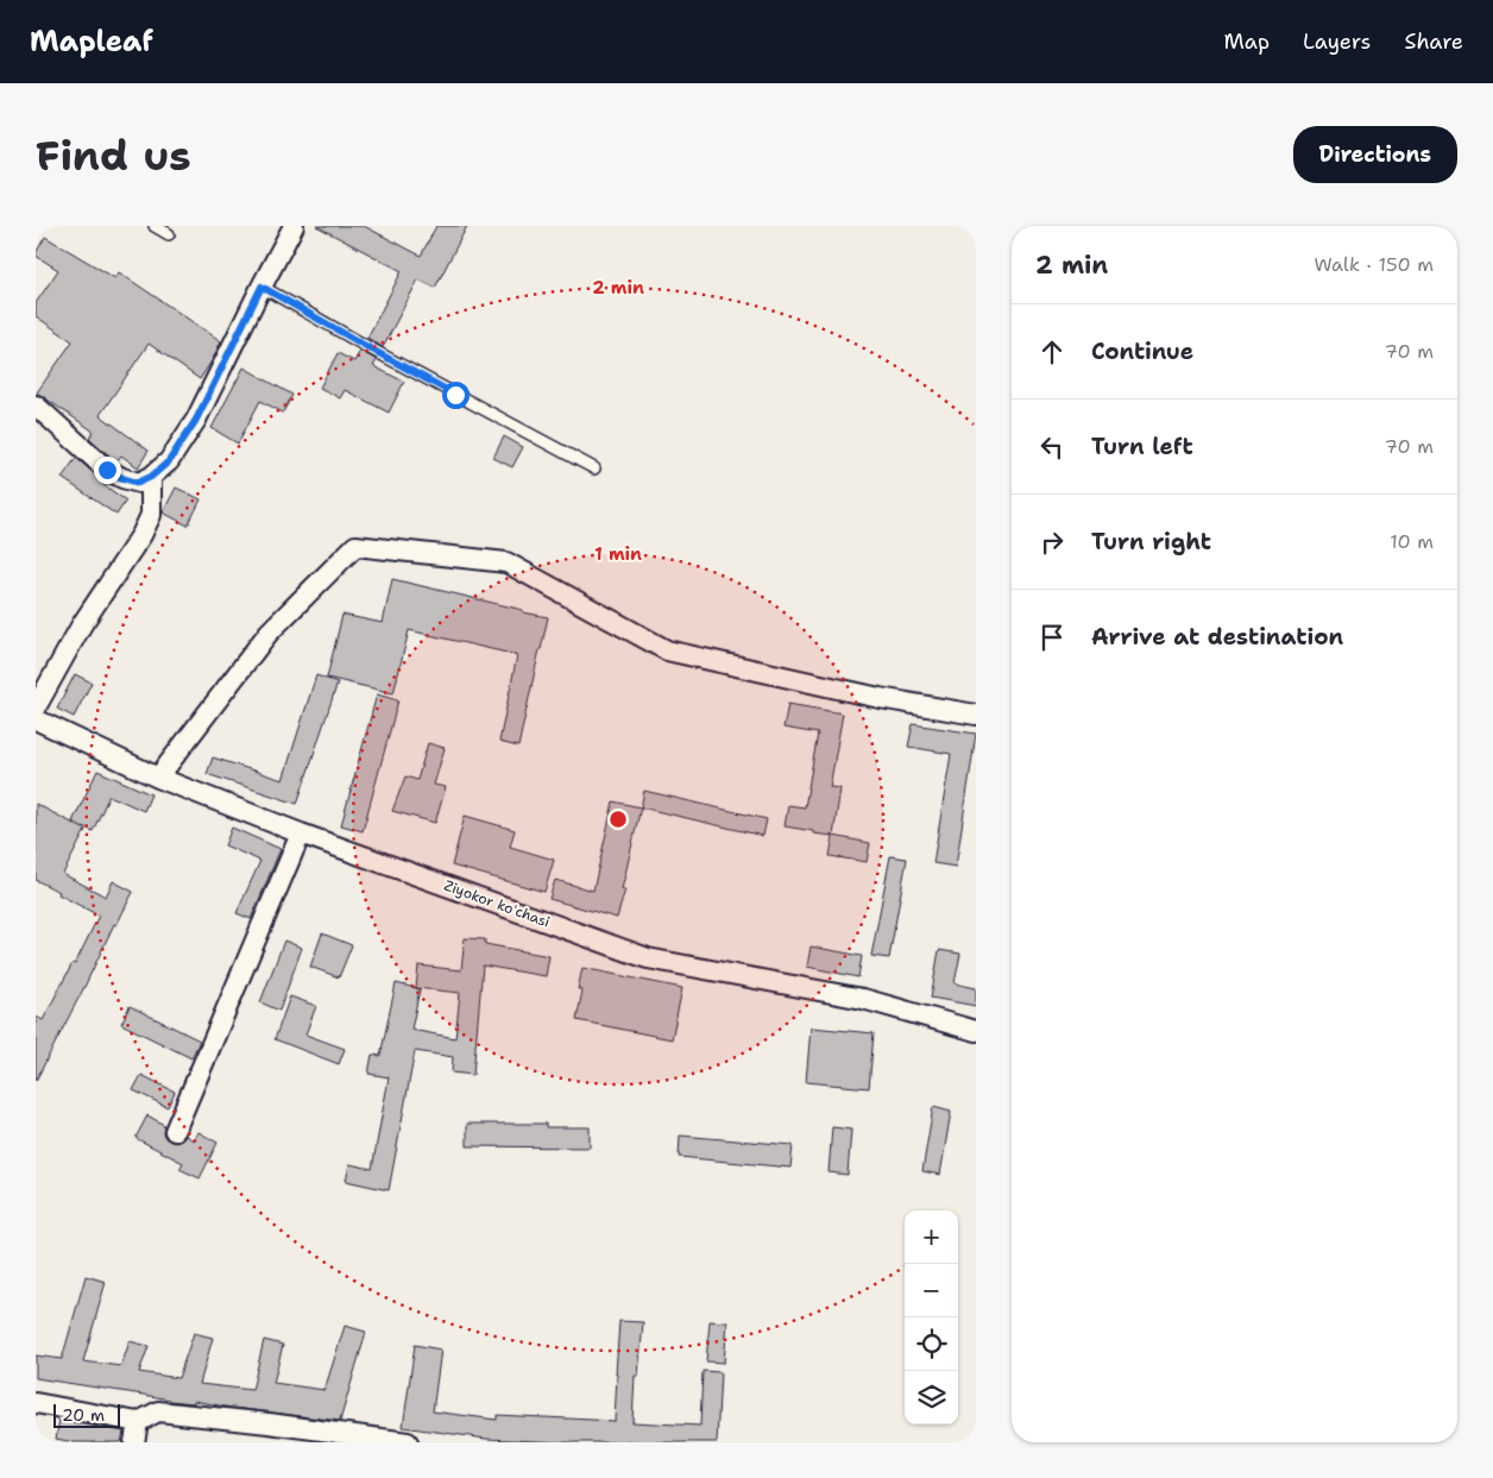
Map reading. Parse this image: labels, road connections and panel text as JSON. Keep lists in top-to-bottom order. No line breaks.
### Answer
{"streets":{"street":["Ziyokor koʻchasi"]},"scale_bar":"20 m","page":{"header":"Mapleaf","nav":["Map","Layers","Share"],"buttons":"Directions","title":"Find us","heading":["2 min","Walk · 150 m"],"list":[["Continue","70 m"],["Turn left","70 m"],["Turn right","10 m"],"Arrive at destination"],"map_buttons":["+","−"],"scale":"20 m"},"rings":["2 min","1 min"]}
